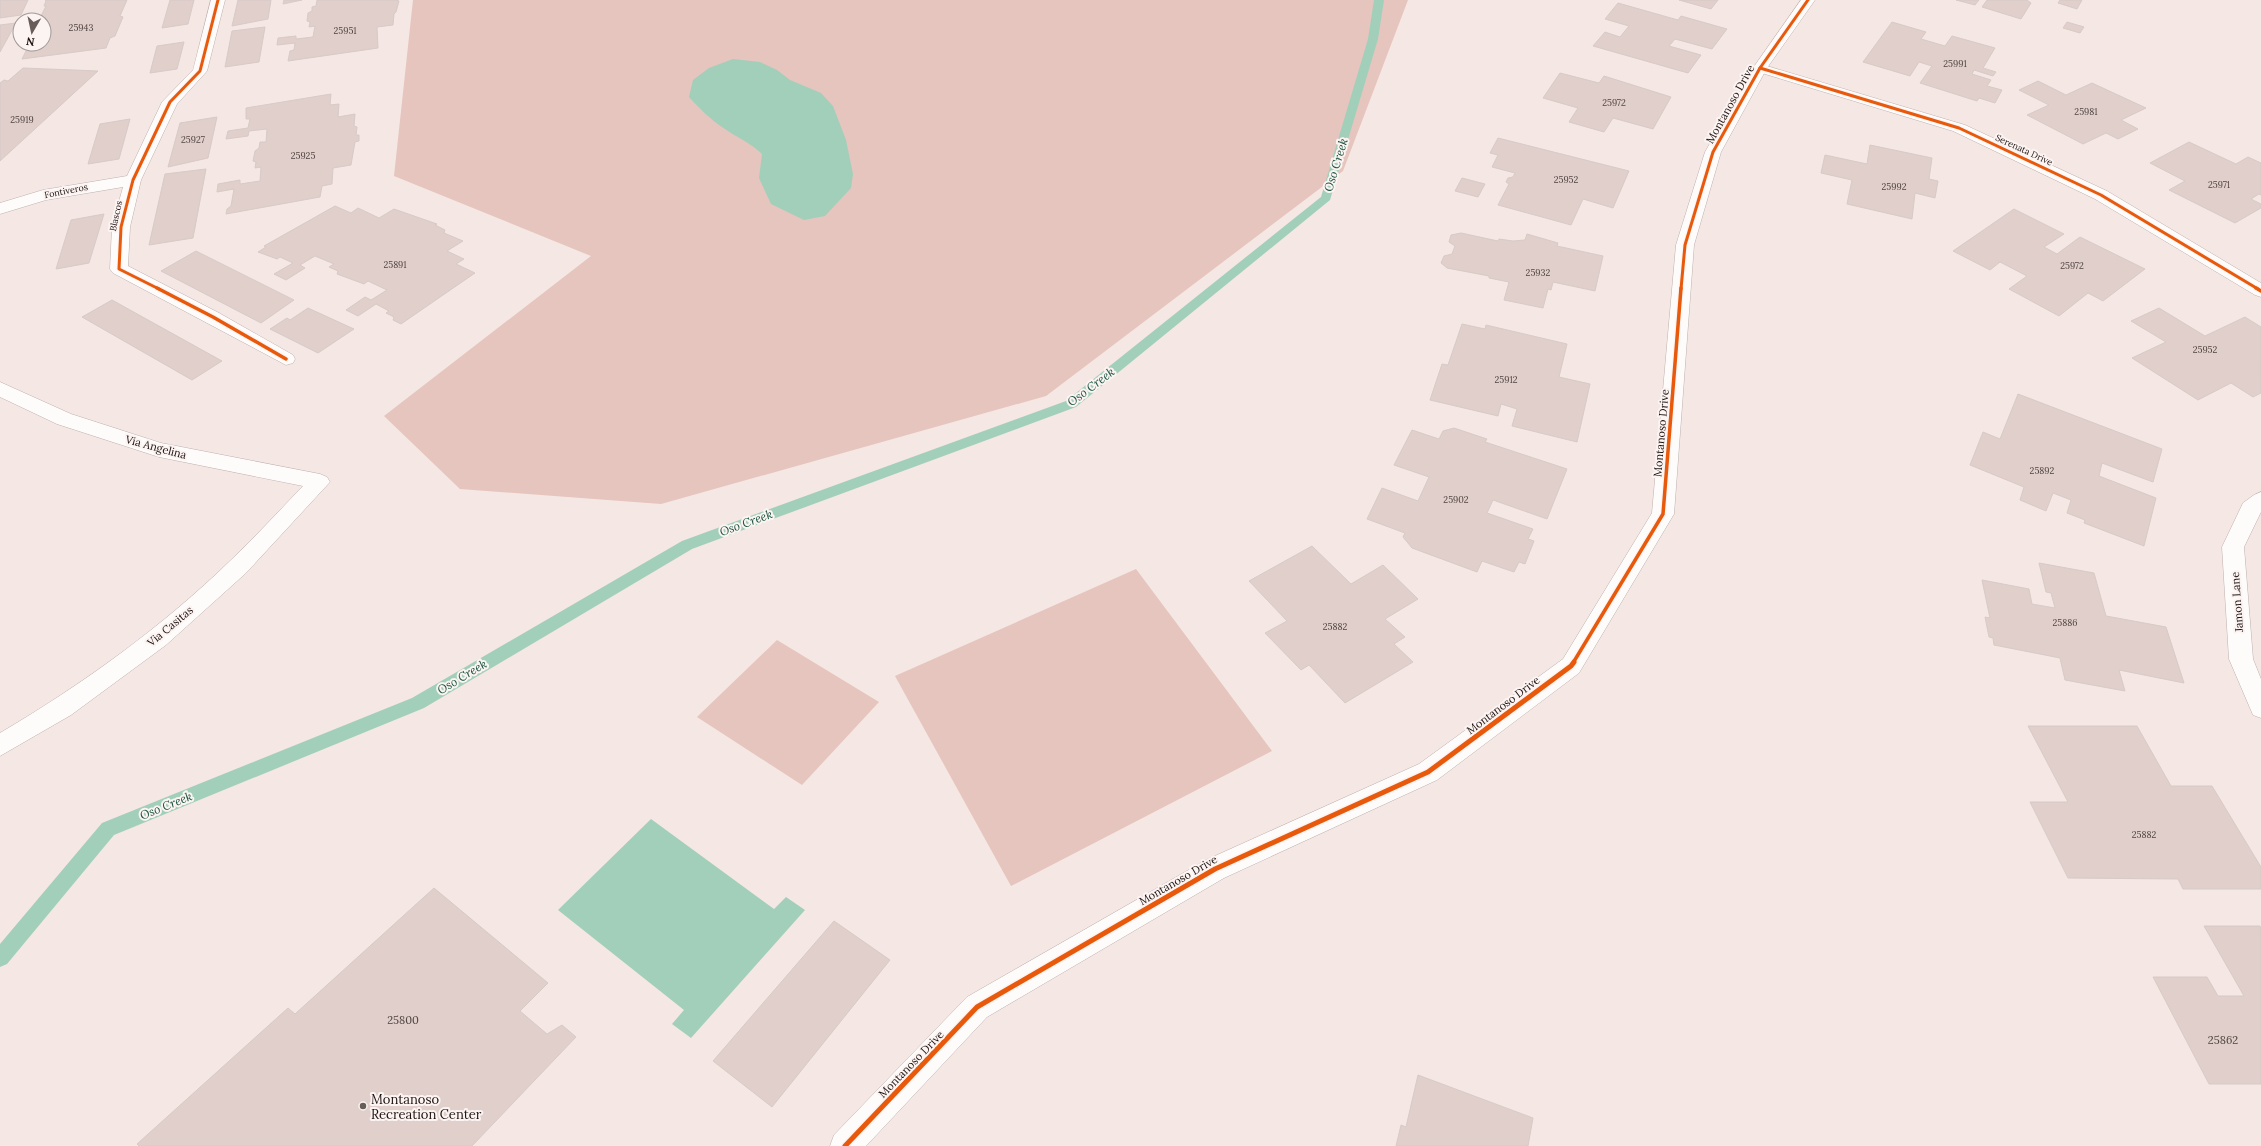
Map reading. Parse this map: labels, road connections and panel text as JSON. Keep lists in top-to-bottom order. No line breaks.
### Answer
{"streets":{"street":["Montanoso Drive","Serenata Drive","Fontiveros","Blascos","Via Angelina","Jamon Lane","Via Casitas"]},"crossings":[["Montanoso Drive","Serenata Drive"],["Fontiveros","Blascos"],["Via Angelina","Via Casitas"]],"water":["Oso Creek"],"places":["Montanoso Recreation Center"],"house_numbers":["25943","25951","25991","25972","25981","25919","25927","25925","25952","25971","25992","25891","25972","25932","25952","25912","25892","25902","25886","25882","25882","25800","25862"],"north":"bottom"}
